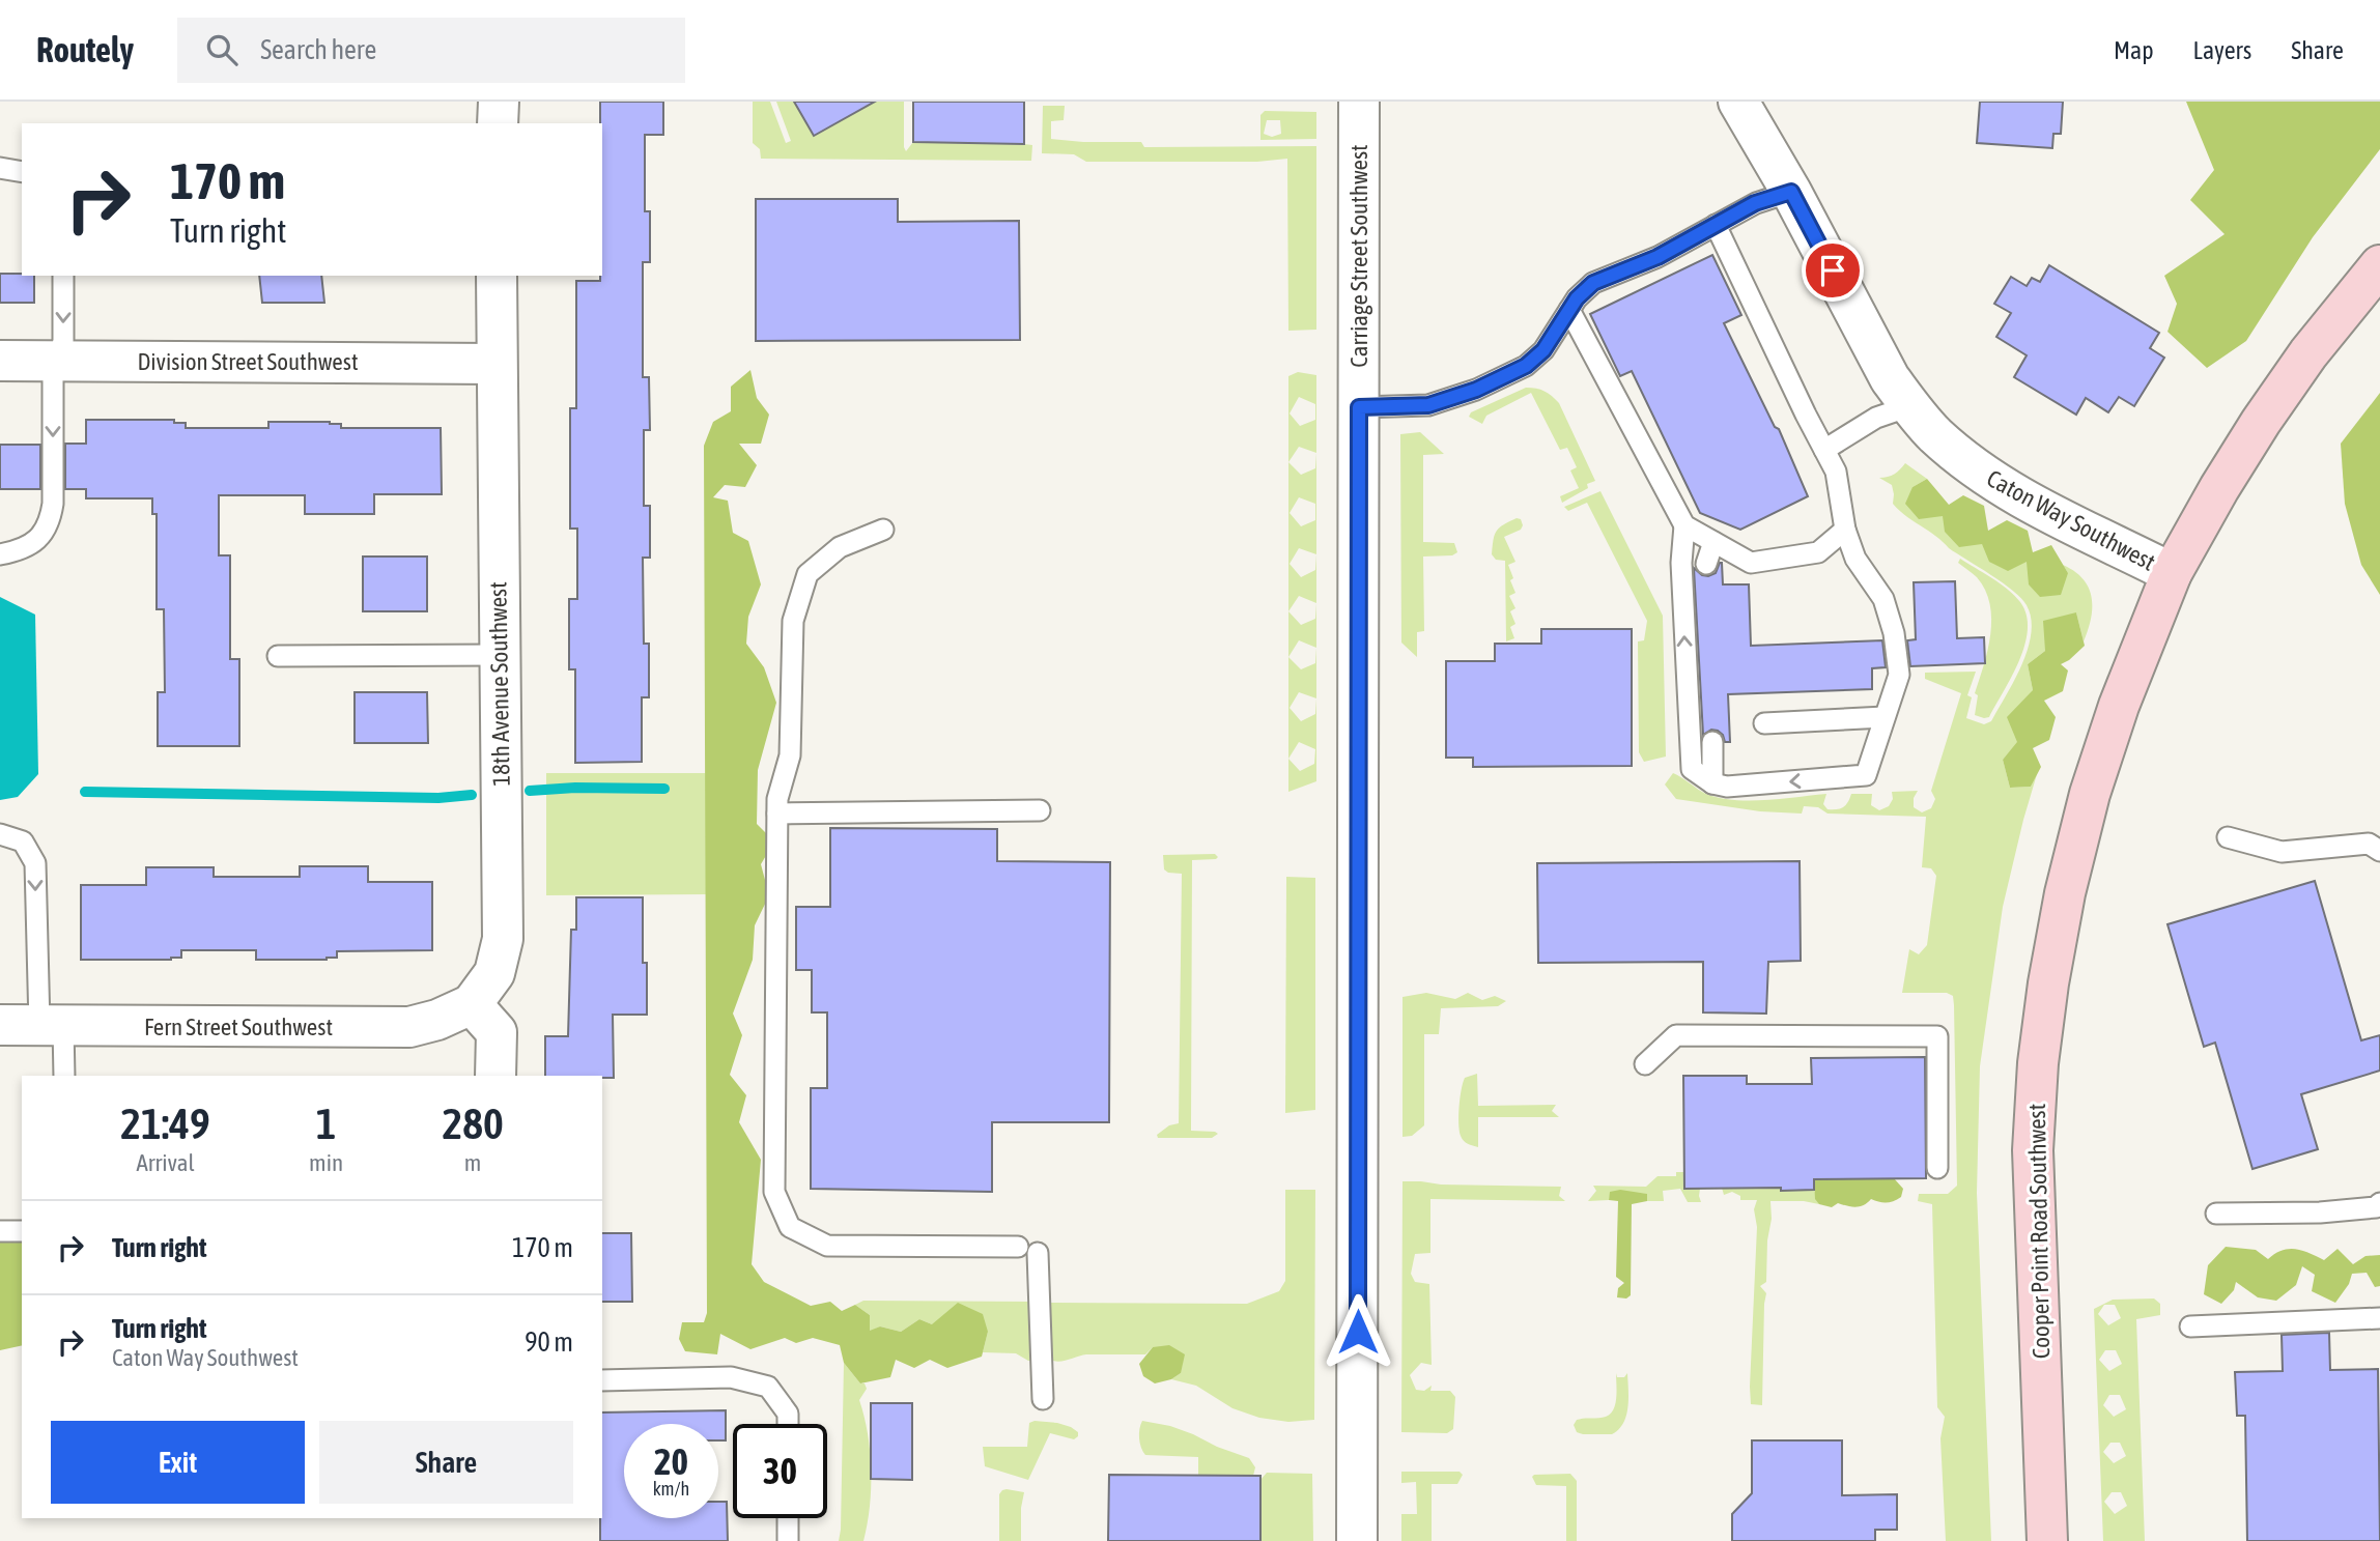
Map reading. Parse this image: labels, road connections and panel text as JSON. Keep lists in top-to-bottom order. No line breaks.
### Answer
{"streets":{"main road":["Cooper Point Road Southwest"],"street":["Carriage Street Southwest","Division Street Southwest","Caton Way Southwest","18th Avenue Southwest","Fern Street Southwest"]},"crossings":[["Division Street Southwest","18th Avenue Southwest"],["Caton Way Southwest","Cooper Point Road Southwest"],["18th Avenue Southwest","Fern Street Southwest"]],"page":{"header":"Routely","search":"Search here","nav":["Map","Layers","Share"],"turn":["170 m","Turn right"],"eta":["21:49","Arrival","1","min","280","m"],"list":[{"name":"Turn right","value":"170 m"},{"name":"Turn right","note":"Caton Way Southwest","value":"90 m"}],"buttons":["Exit","Share"],"speed":"20 km/h","limit":"30"}}
